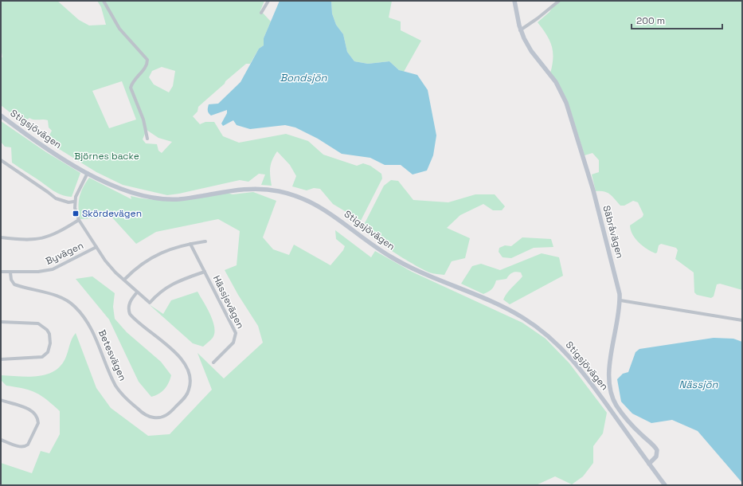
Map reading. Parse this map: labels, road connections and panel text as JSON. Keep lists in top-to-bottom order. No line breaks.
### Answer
{"streets":{"main road":["Stigsjövägen","Säbråvägen"],"street":["Byvägen","Hässjevägen","Betesvägen"]},"crossings":[["Stigsjövägen","Säbråvägen"],["Byvägen","Betesvägen"]],"water":["Bondsjön","Nässjön"],"parks":["Björnes backe"],"places":{"transit":["Skördevägen"]},"scale_bar":"200 m"}
